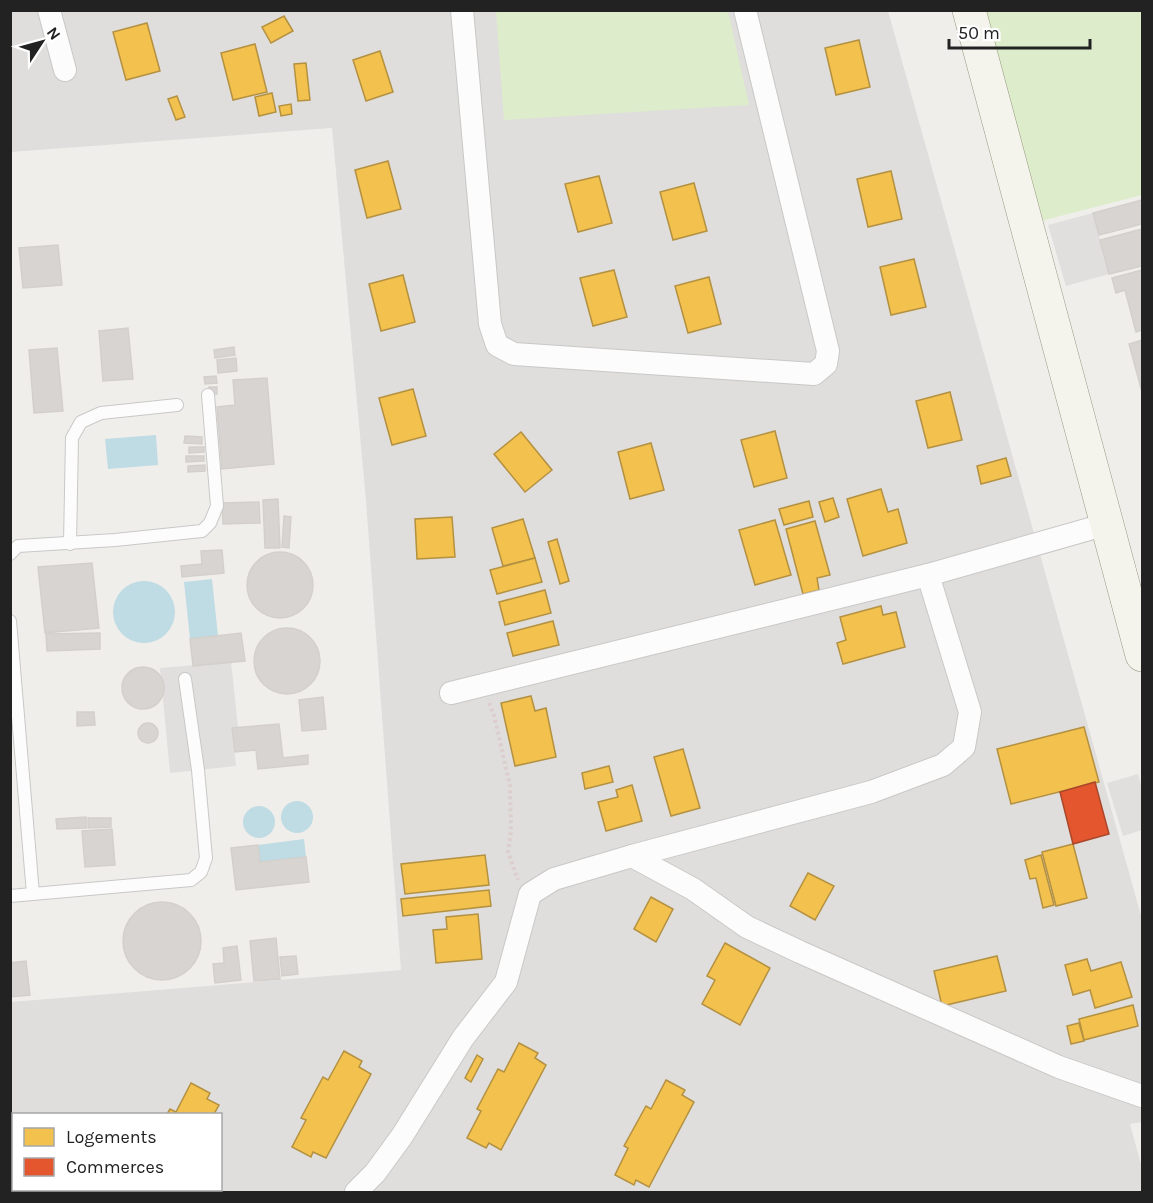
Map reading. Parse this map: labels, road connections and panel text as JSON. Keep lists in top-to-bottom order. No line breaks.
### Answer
{"legend":["Logements","Commerces"],"scale_bar":"50 m","north":"top right"}
